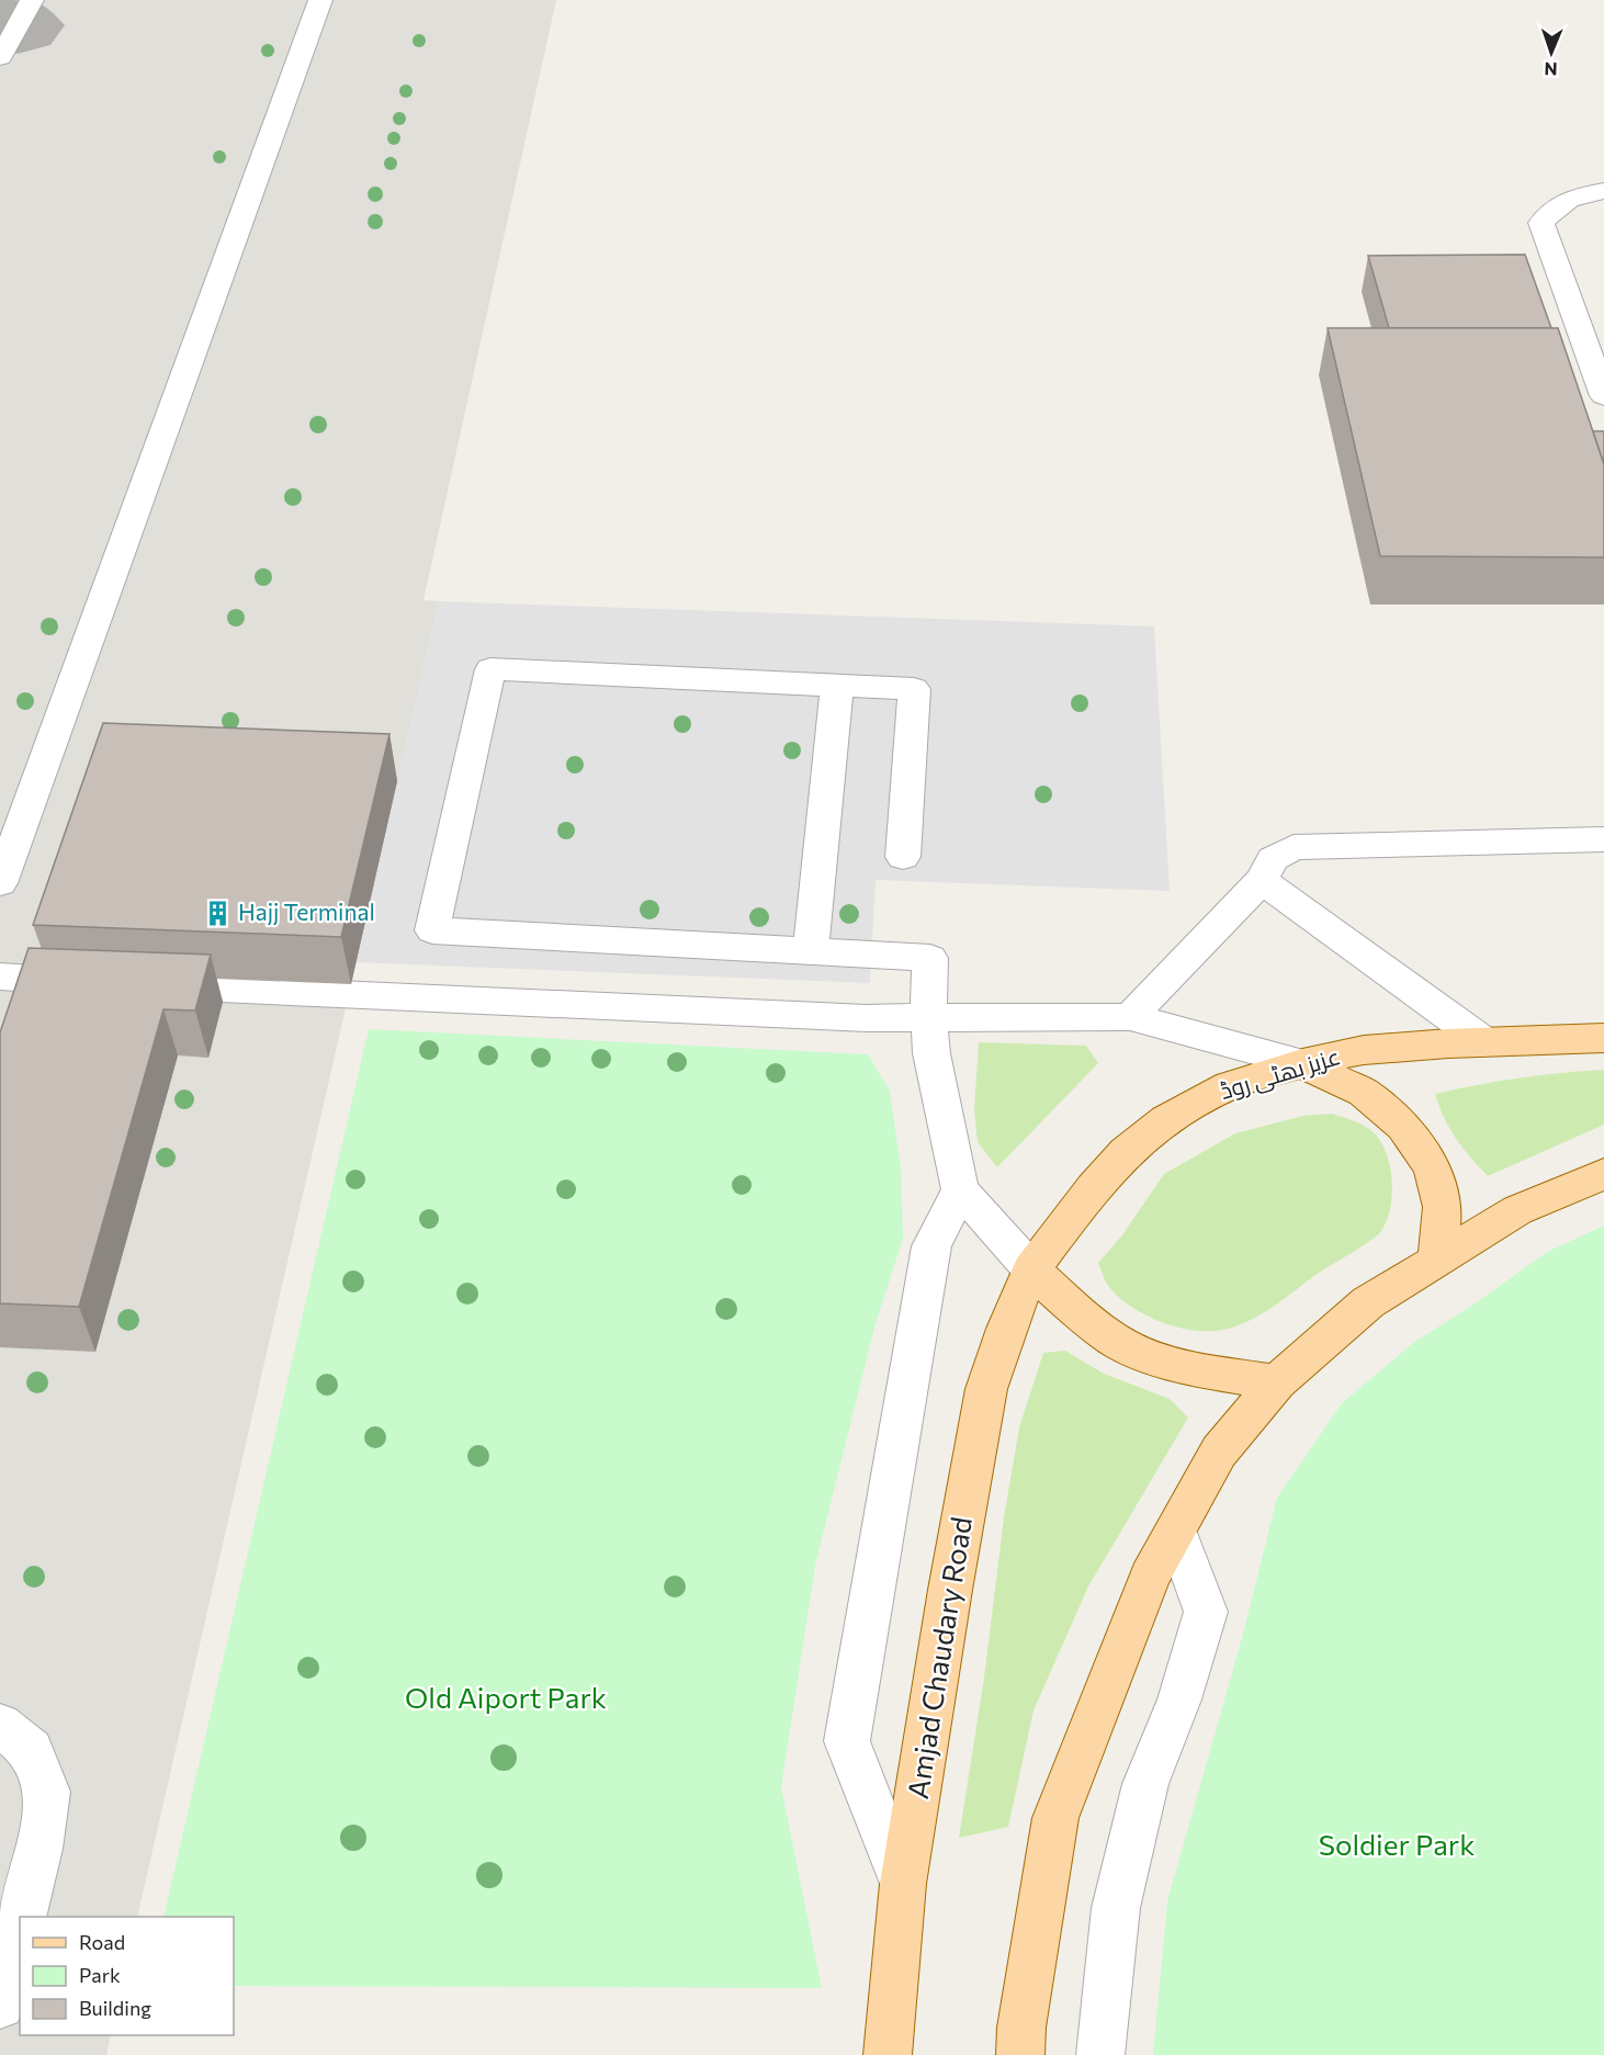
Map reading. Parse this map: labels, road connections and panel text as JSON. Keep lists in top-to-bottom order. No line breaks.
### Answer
{"streets":{"main road":["عزیز بھٹی روڈ","Amjad Chaudary Road"]},"crossings":[["عزیز بھٹی روڈ","Amjad Chaudary Road"]],"parks":["Old Aiport Park","Soldier Park"],"places":{"building":["Hajj Terminal"]},"legend":["Road","Park","Building"],"north":"bottom"}
